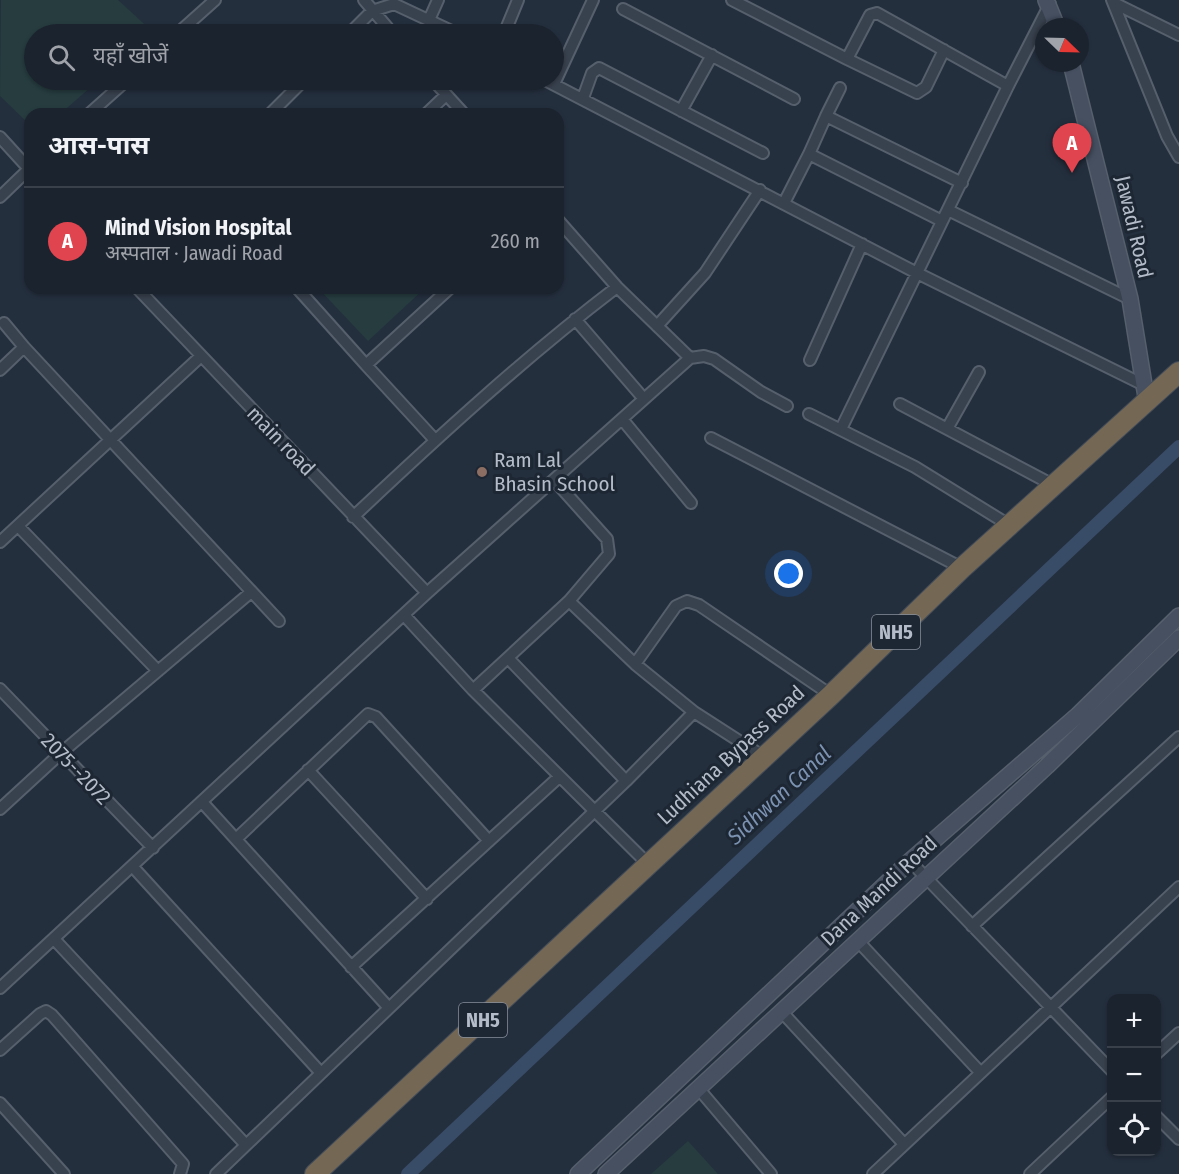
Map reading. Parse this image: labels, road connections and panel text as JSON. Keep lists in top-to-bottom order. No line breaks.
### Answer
{"streets":{"highway":["NH5","Ludhiana Bypass Road"],"street":["Jawadi Road","main road","2075--2072","Dana Mandi Road"]},"crossings":[["Jawadi Road","Ludhiana Bypass Road"]],"water":["Sidhwan Canal"],"places":["Ram Lal Bhasin School"],"north":"bottom right","page":{"search":"यहाँ खोजें","heading":"आस-पास","pins":"A","list":[{"mark":"A","name":"Mind Vision Hospital","note":"अस्पताल · Jawadi Road","value":"260 m"}],"map_buttons":["+","−"]}}
